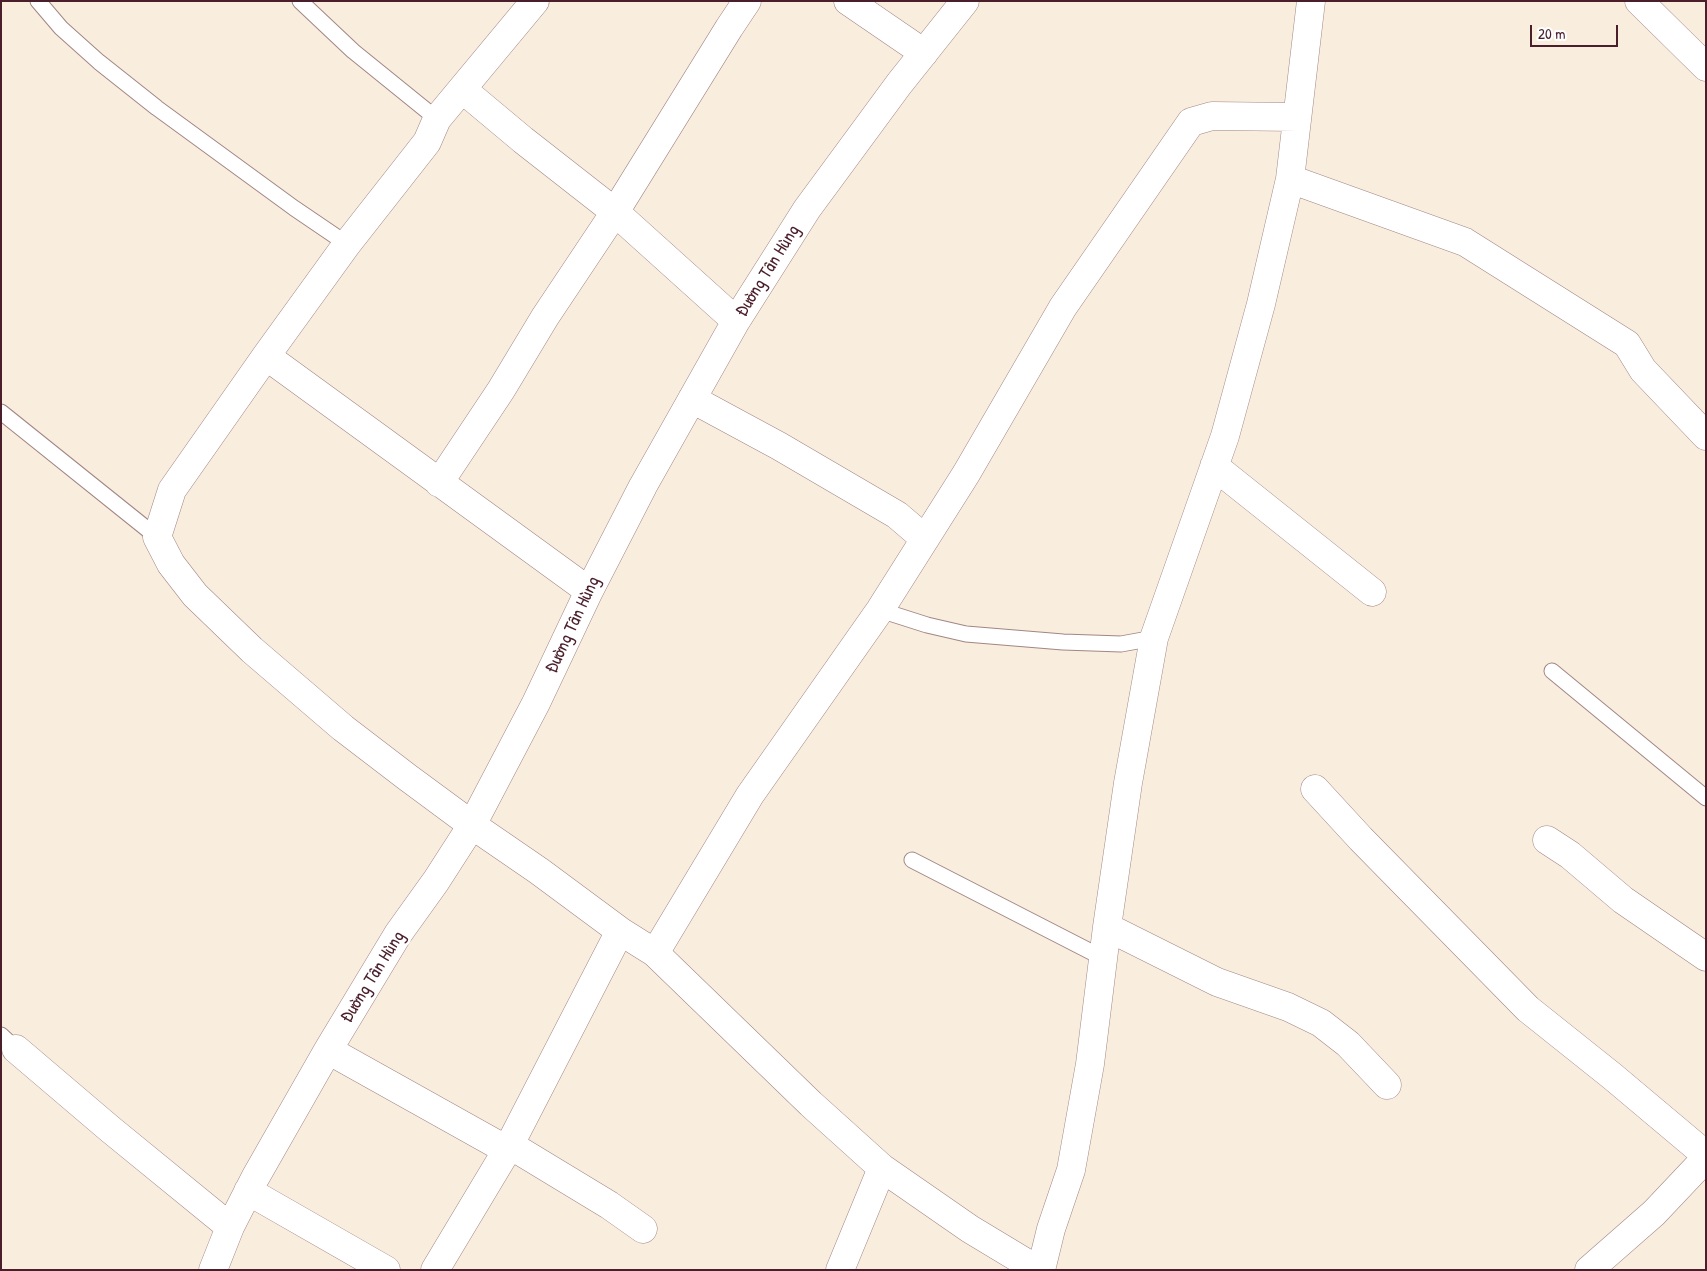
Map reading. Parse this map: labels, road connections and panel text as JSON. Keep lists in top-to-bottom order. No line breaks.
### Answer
{"streets":{"street":["Đường Tân Hùng"]},"scale_bar":"20 m"}
